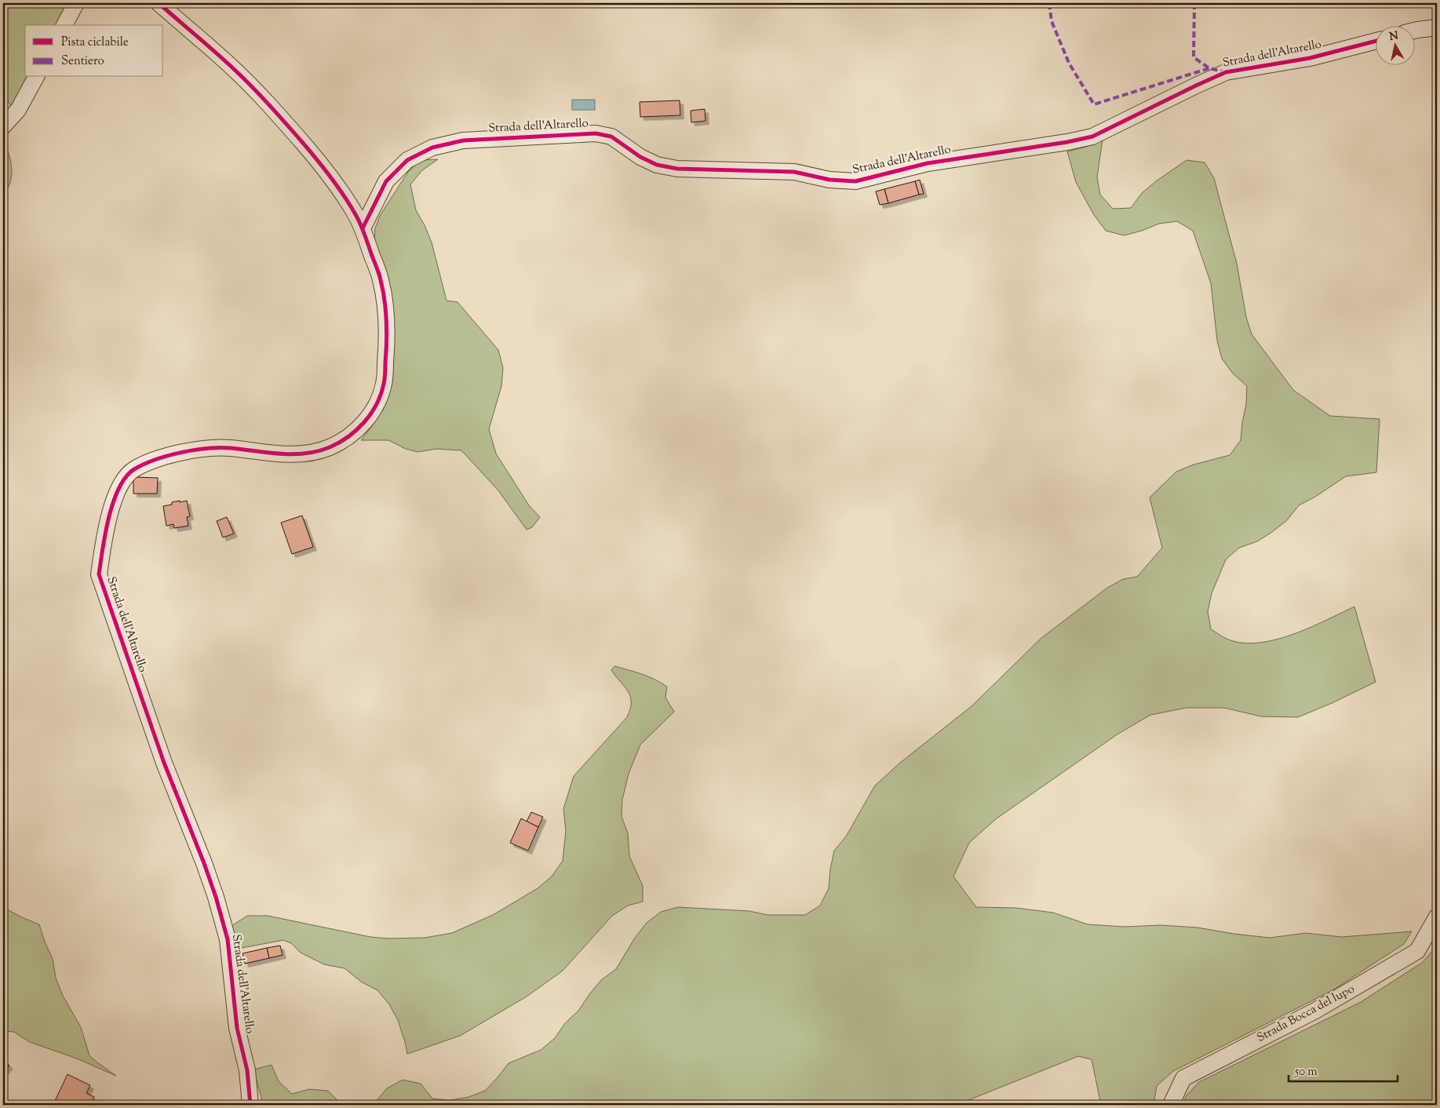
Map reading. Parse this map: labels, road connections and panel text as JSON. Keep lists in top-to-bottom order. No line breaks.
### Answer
{"streets":{"street":["Strada dell'Altarello","Strada Bocca del lupo"]},"legend":["Pista ciclabile","Sentiero"],"scale_bar":"50 m","north":"top"}
